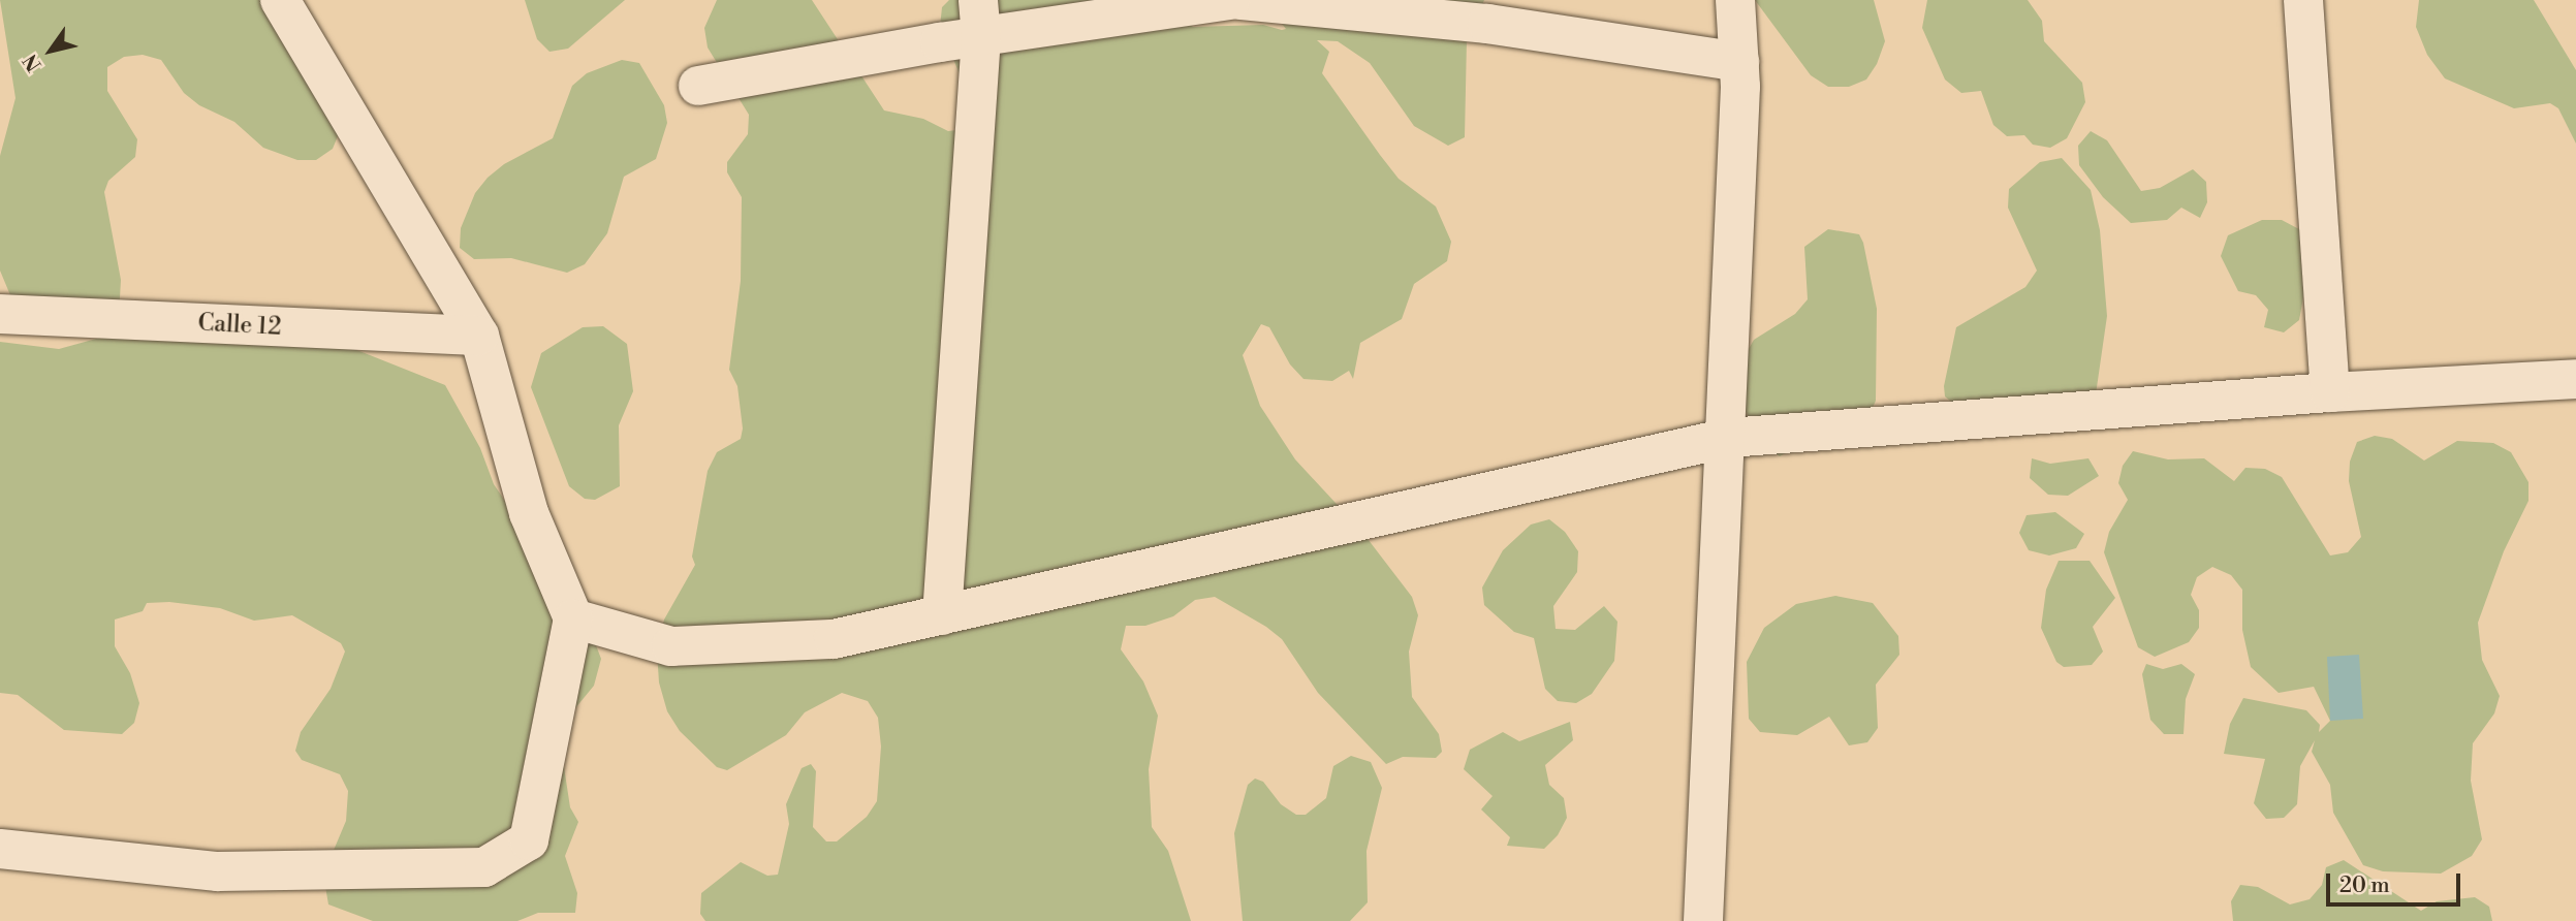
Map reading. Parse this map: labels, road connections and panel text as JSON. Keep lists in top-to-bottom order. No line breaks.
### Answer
{"streets":{"street":["Calle 12"]},"scale_bar":"20 m","north":"bottom left"}
